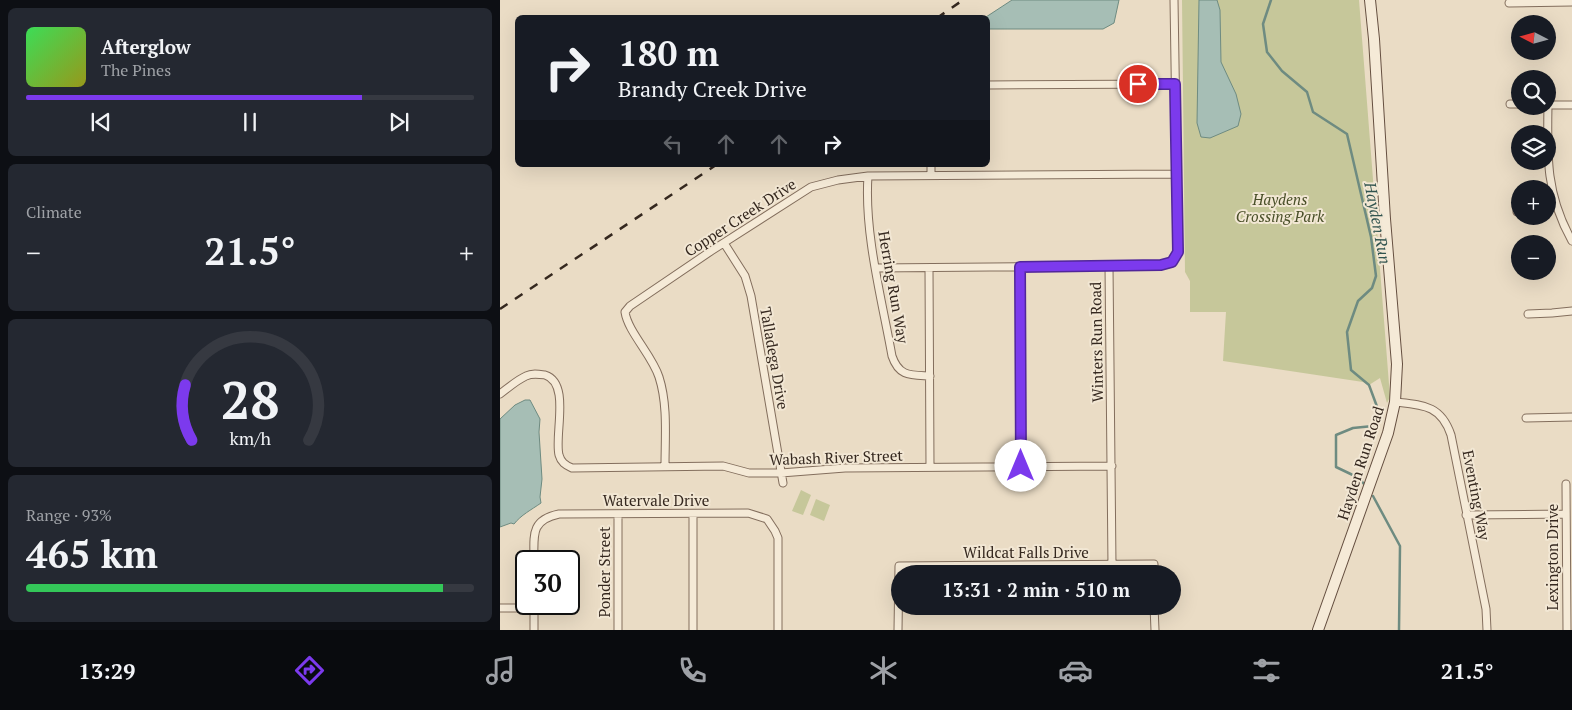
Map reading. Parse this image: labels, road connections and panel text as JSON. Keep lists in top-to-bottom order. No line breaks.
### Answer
{"streets":{"main road":["Hayden Run Road"],"street":["Copper Creek Drive","Herring Run Way","Winters Run Road","Talladega Drive","Wabash River Street","Eventing Way","Watervale Drive","Wildcat Falls Drive","Lexington Drive","Ponder Street"]},"crossings":[["Copper Creek Drive","Herring Run Way"],["Copper Creek Drive","Winters Run Road"],["Copper Creek Drive","Talladega Drive"],["Copper Creek Drive","Wabash River Street"],["Winters Run Road","Wabash River Street"],["Winters Run Road","Wildcat Falls Drive"],["Talladega Drive","Wabash River Street"],["Hayden Run Road","Eventing Way"],["Watervale Drive","Ponder Street"]],"water":["Hayden Run"],"parks":["Haydens Crossing Park"],"north":"left","page":{"map_buttons":["+","−"],"turn":["180 m","Brandy Creek Drive"],"song":["Afterglow","The Pines"],"tile":["Climate",["Range · 93%","465 km"]],"heat":["−","21.5°","+"],"limit":"30","trip":"13:31 · 2 min · 510 m","tabs":["13:29","21.5°"],"gauge":["28","km/h"]}}
